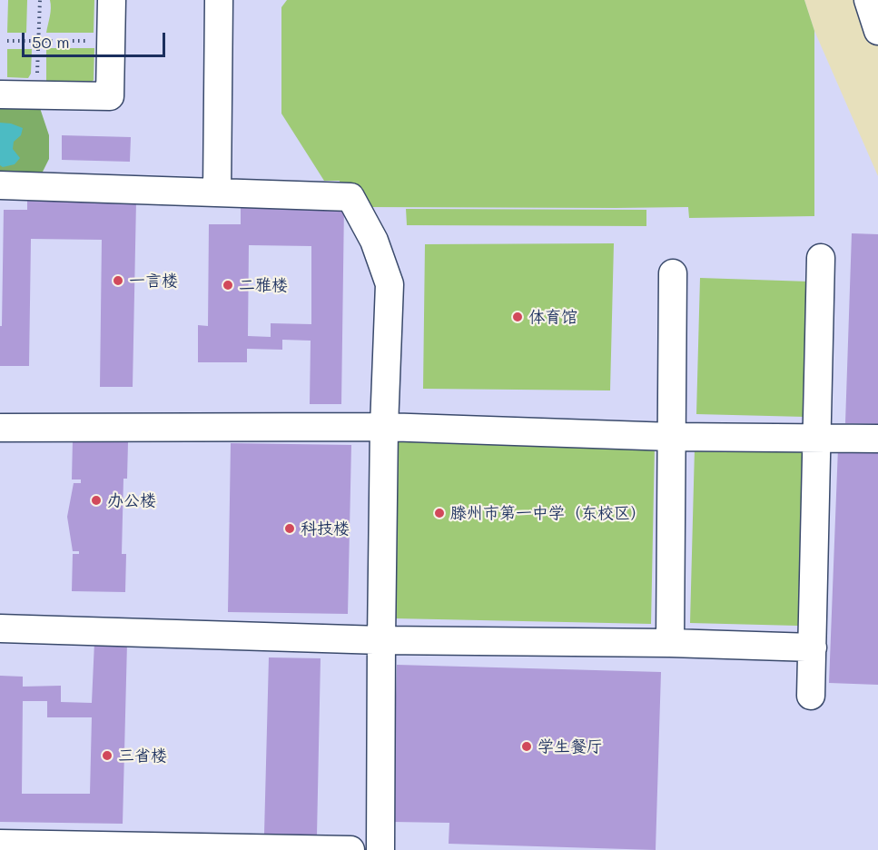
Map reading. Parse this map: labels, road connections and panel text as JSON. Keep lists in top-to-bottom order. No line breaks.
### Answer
{"places":["一言楼","二雅楼","体育馆","办公楼","滕州市第一中学（东校区）","科技楼","学生餐厅","三省楼"],"scale_bar":"50 m"}
